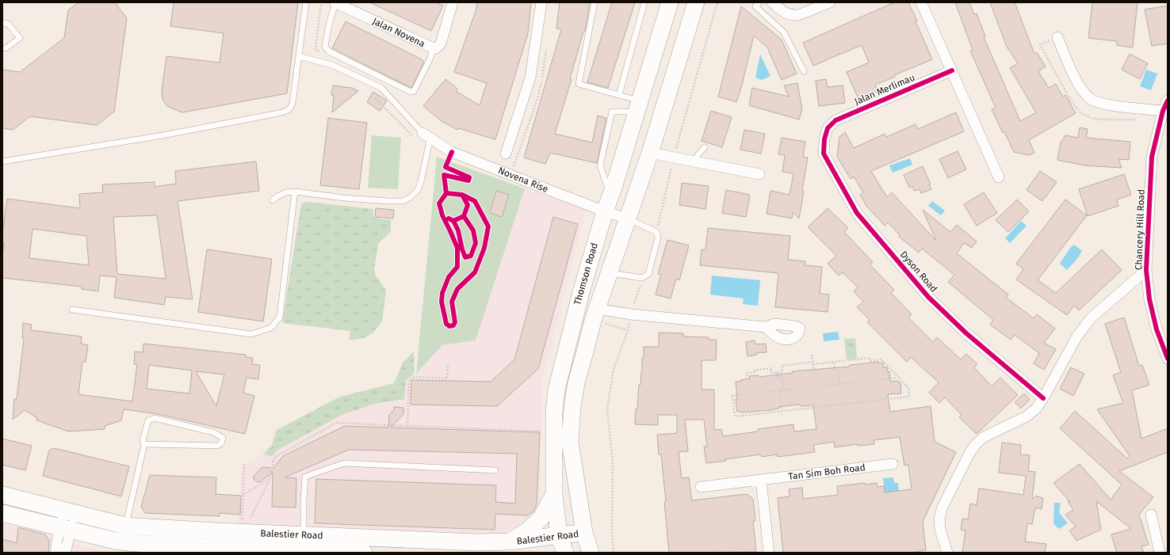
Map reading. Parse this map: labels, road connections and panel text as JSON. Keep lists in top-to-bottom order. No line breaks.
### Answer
{"streets":{"main road":["Thomson Road","Balestier Road"],"street":["Jalan Novena","Jalan Merlimau","Novena Rise","Chancery Hill Road","Dyson Road","Tan Sim Boh Road"]},"crossings":[["Jalan Merlimau","Dyson Road"],["Novena Rise","Thomson Road"],["Thomson Road","Balestier Road"]]}
